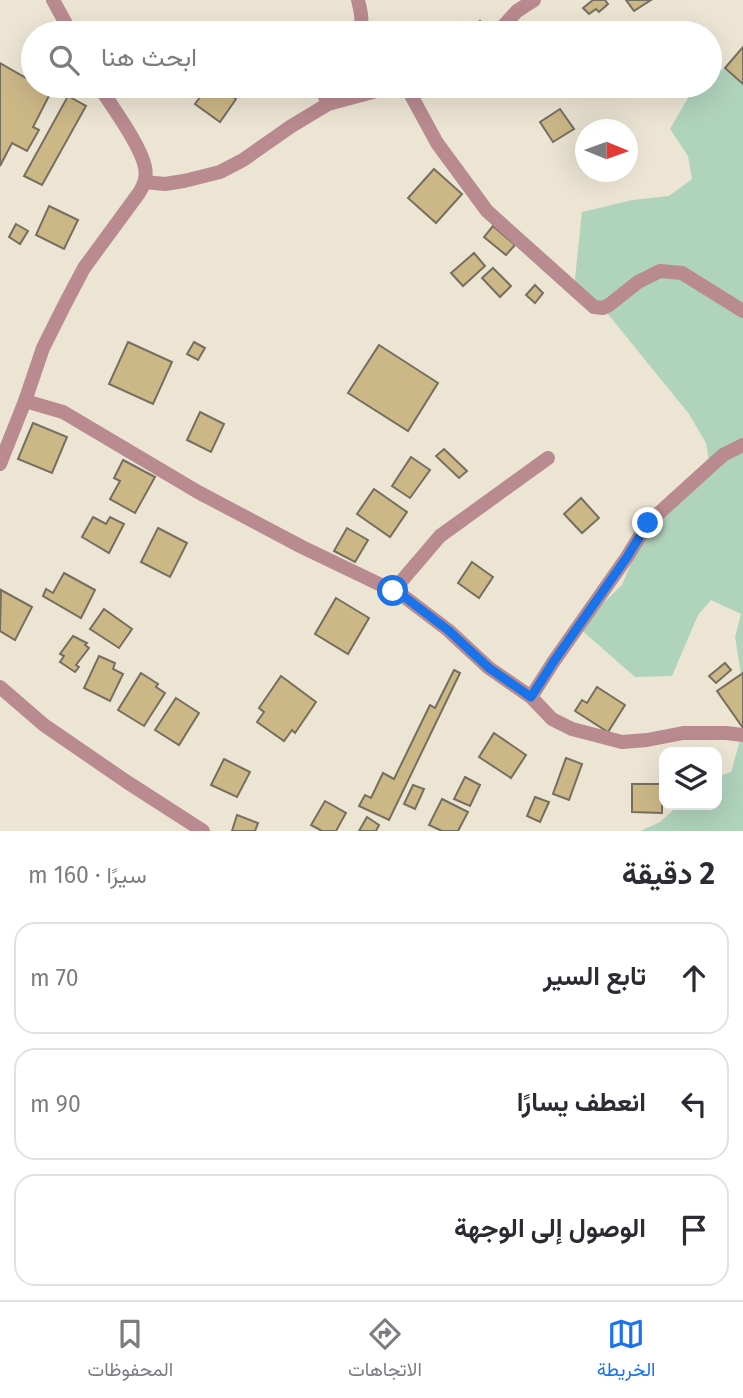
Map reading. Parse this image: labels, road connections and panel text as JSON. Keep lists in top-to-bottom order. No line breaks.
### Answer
{"north":"right","page":{"search":"ابحث هنا","heading":["2 دقيقة","سيرًا · 160 m"],"list":[["تابع السير","70 m"],["انعطف يسارًا","90 m"],"الوصول إلى الوجهة"],"nav":["الخريطة","الاتجاهات","المحفوظات"]}}
